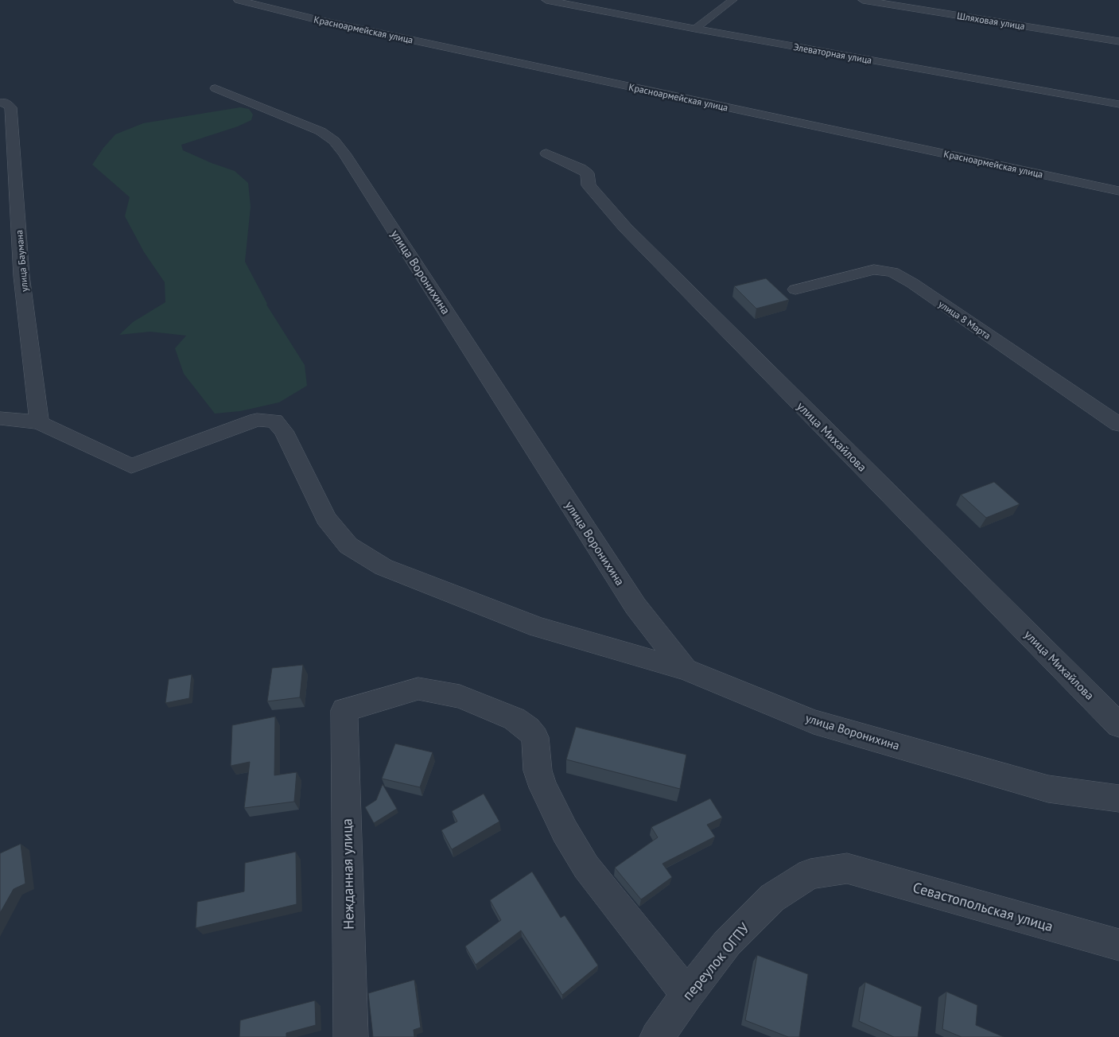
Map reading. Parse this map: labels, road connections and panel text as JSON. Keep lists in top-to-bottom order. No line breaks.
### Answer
{"streets":{"street":["Шляховая улица","Красноармейская улица","Элеваторная улица","улица Баумана","улица Воронихина","улица 8 Марта","улица Михайлова","Нежданная улица","Севастопольская улица","переулок ОГПУ"]},"crossings":[["Нежданная улица","переулок ОГПУ"],["Севастопольская улица","переулок ОГПУ"]]}
